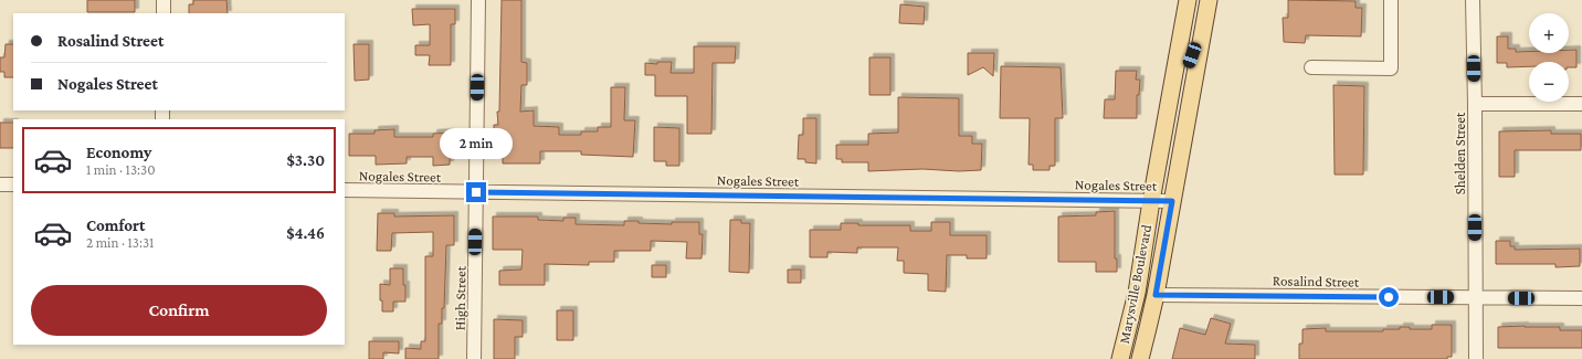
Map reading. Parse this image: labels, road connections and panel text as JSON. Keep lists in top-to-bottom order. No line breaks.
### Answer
{"streets":{"main road":["Marysville Boulevard"],"street":["Shelden Street","Nogales Street","Rosalind Street","High Street"]},"crossings":[["Shelden Street","Rosalind Street"],["Nogales Street","Marysville Boulevard"],["Nogales Street","High Street"],["Rosalind Street","Marysville Boulevard"]],"page":{"map_buttons":["+","−"],"banner":["Rosalind Street","Nogales Street"],"list":[{"name":"Economy","note":"1 min · 13:30","value":"$3.30"},{"name":"Comfort","note":"2 min · 13:31","value":"$4.46"}],"bubble":"2 min","buttons":"Confirm"}}
